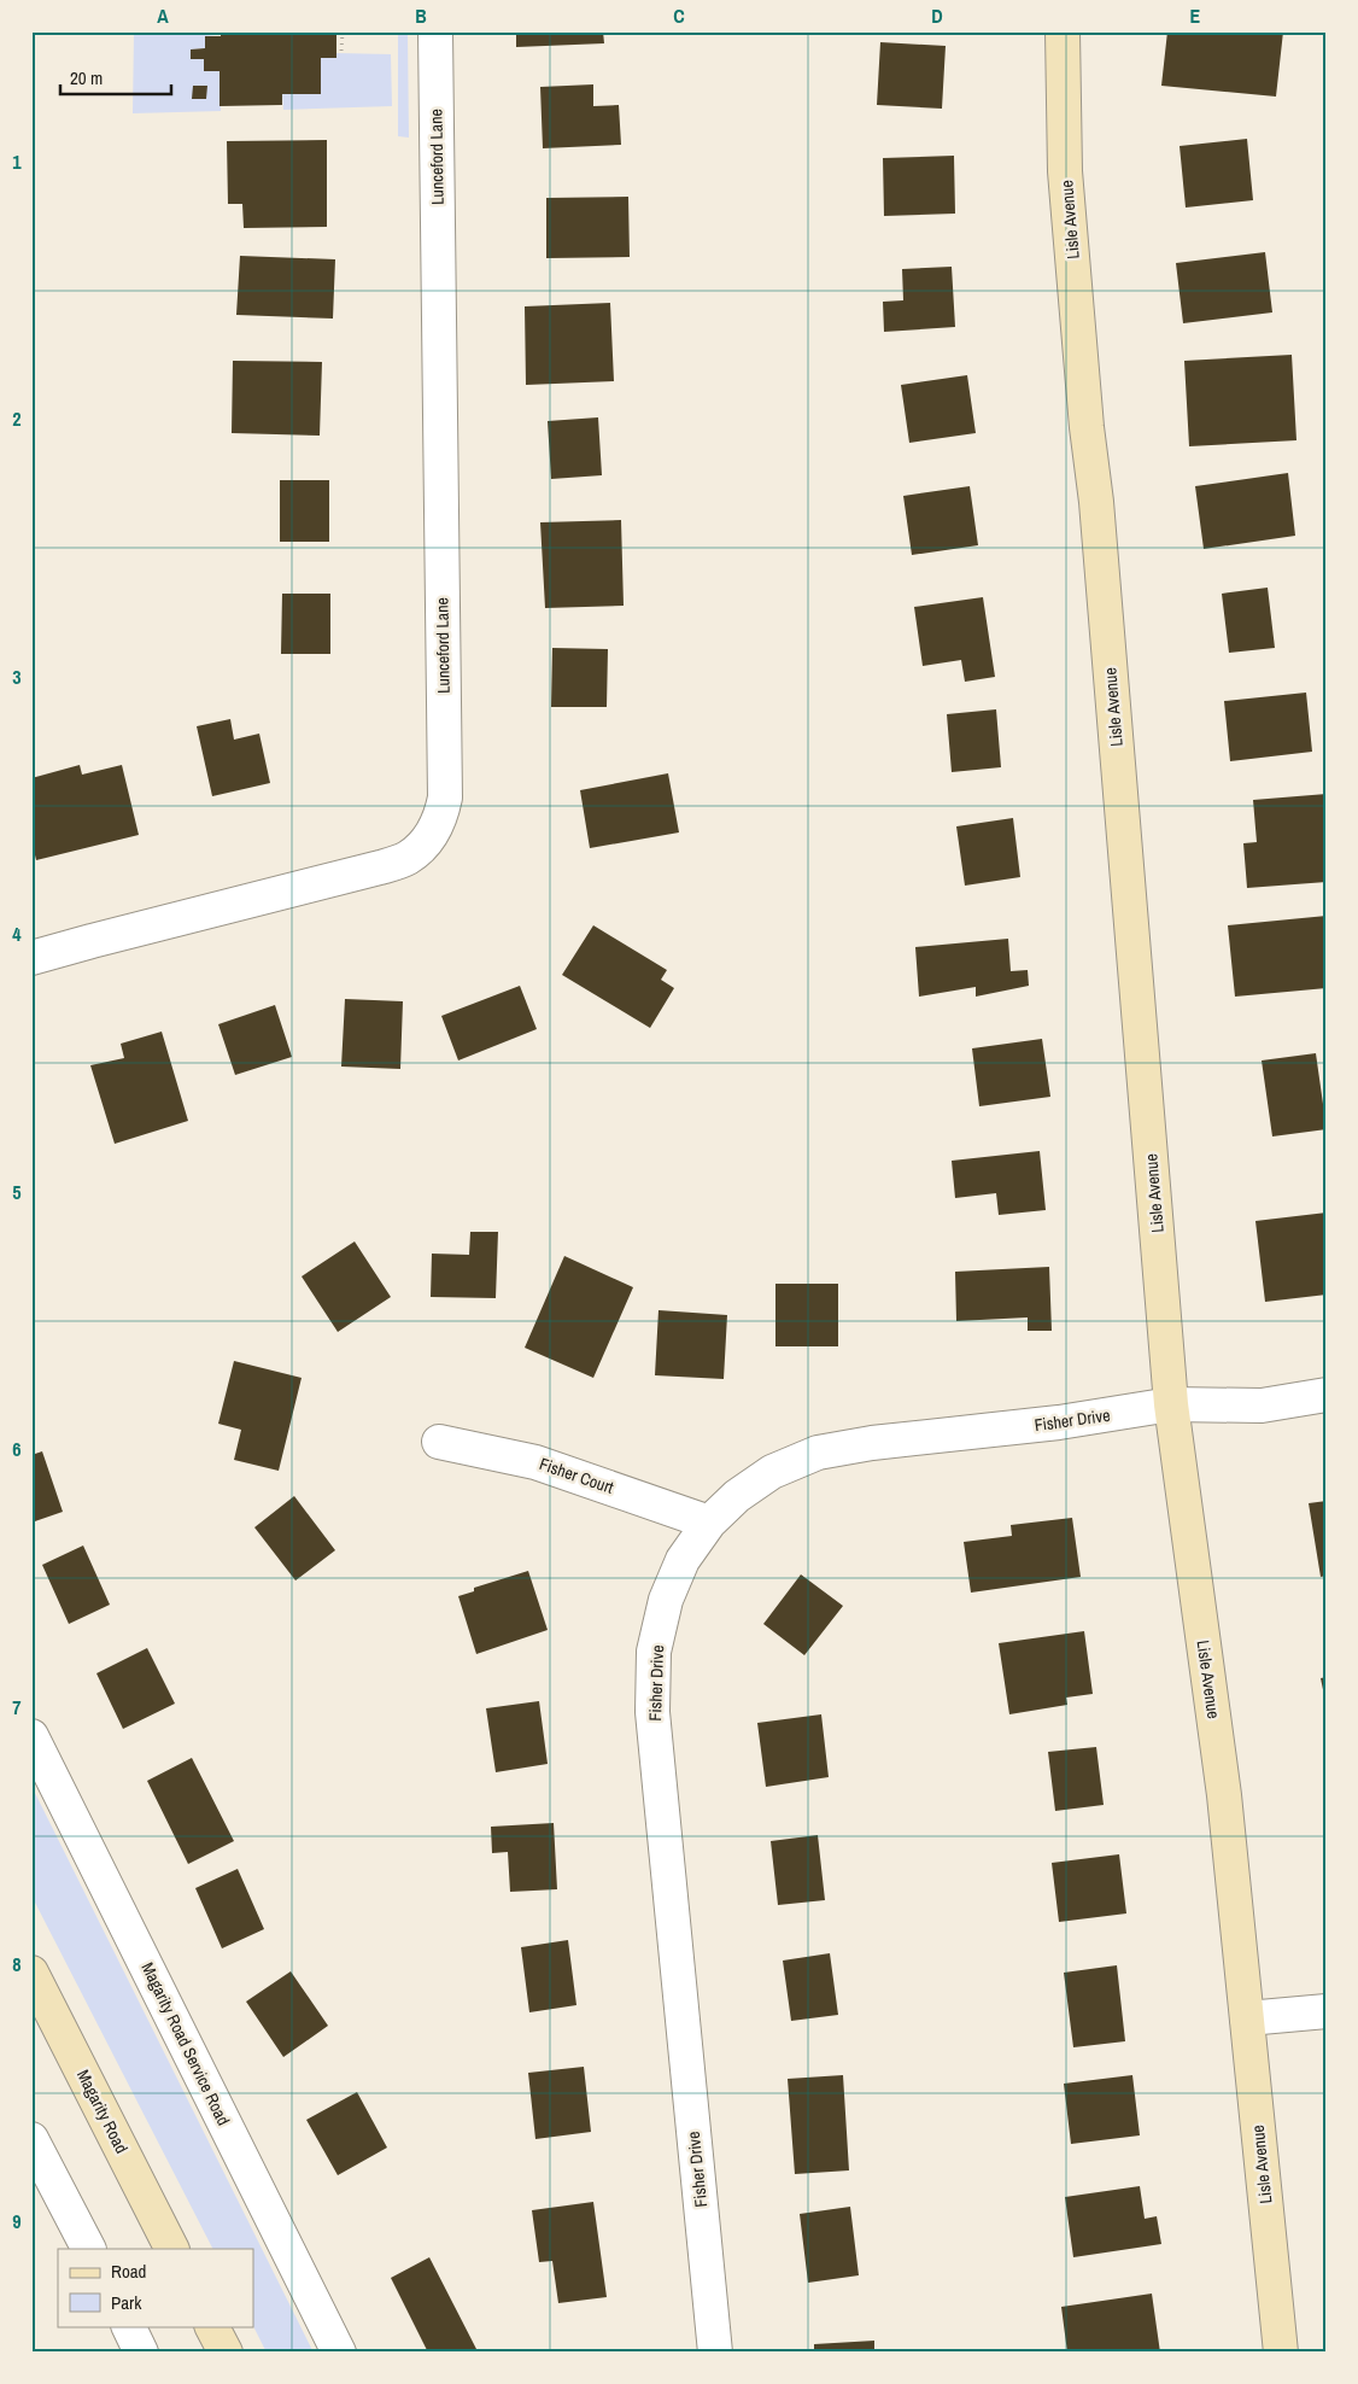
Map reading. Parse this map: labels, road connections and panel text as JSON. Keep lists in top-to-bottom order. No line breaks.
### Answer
{"streets":{"street":["Lunceford Lane","Lisle Avenue","Fisher Drive","Fisher Court","Magarity Road Service Road","Magarity Road"]},"crossings":[["Lisle Avenue","Fisher Drive"],["Fisher Drive","Fisher Court"]],"legend":["Road","Park"],"scale_bar":"20 m","grid":{"columns":["A","B","C","D","E"],"rows":["1","2","3","4","5","6","7","8","9"]}}
